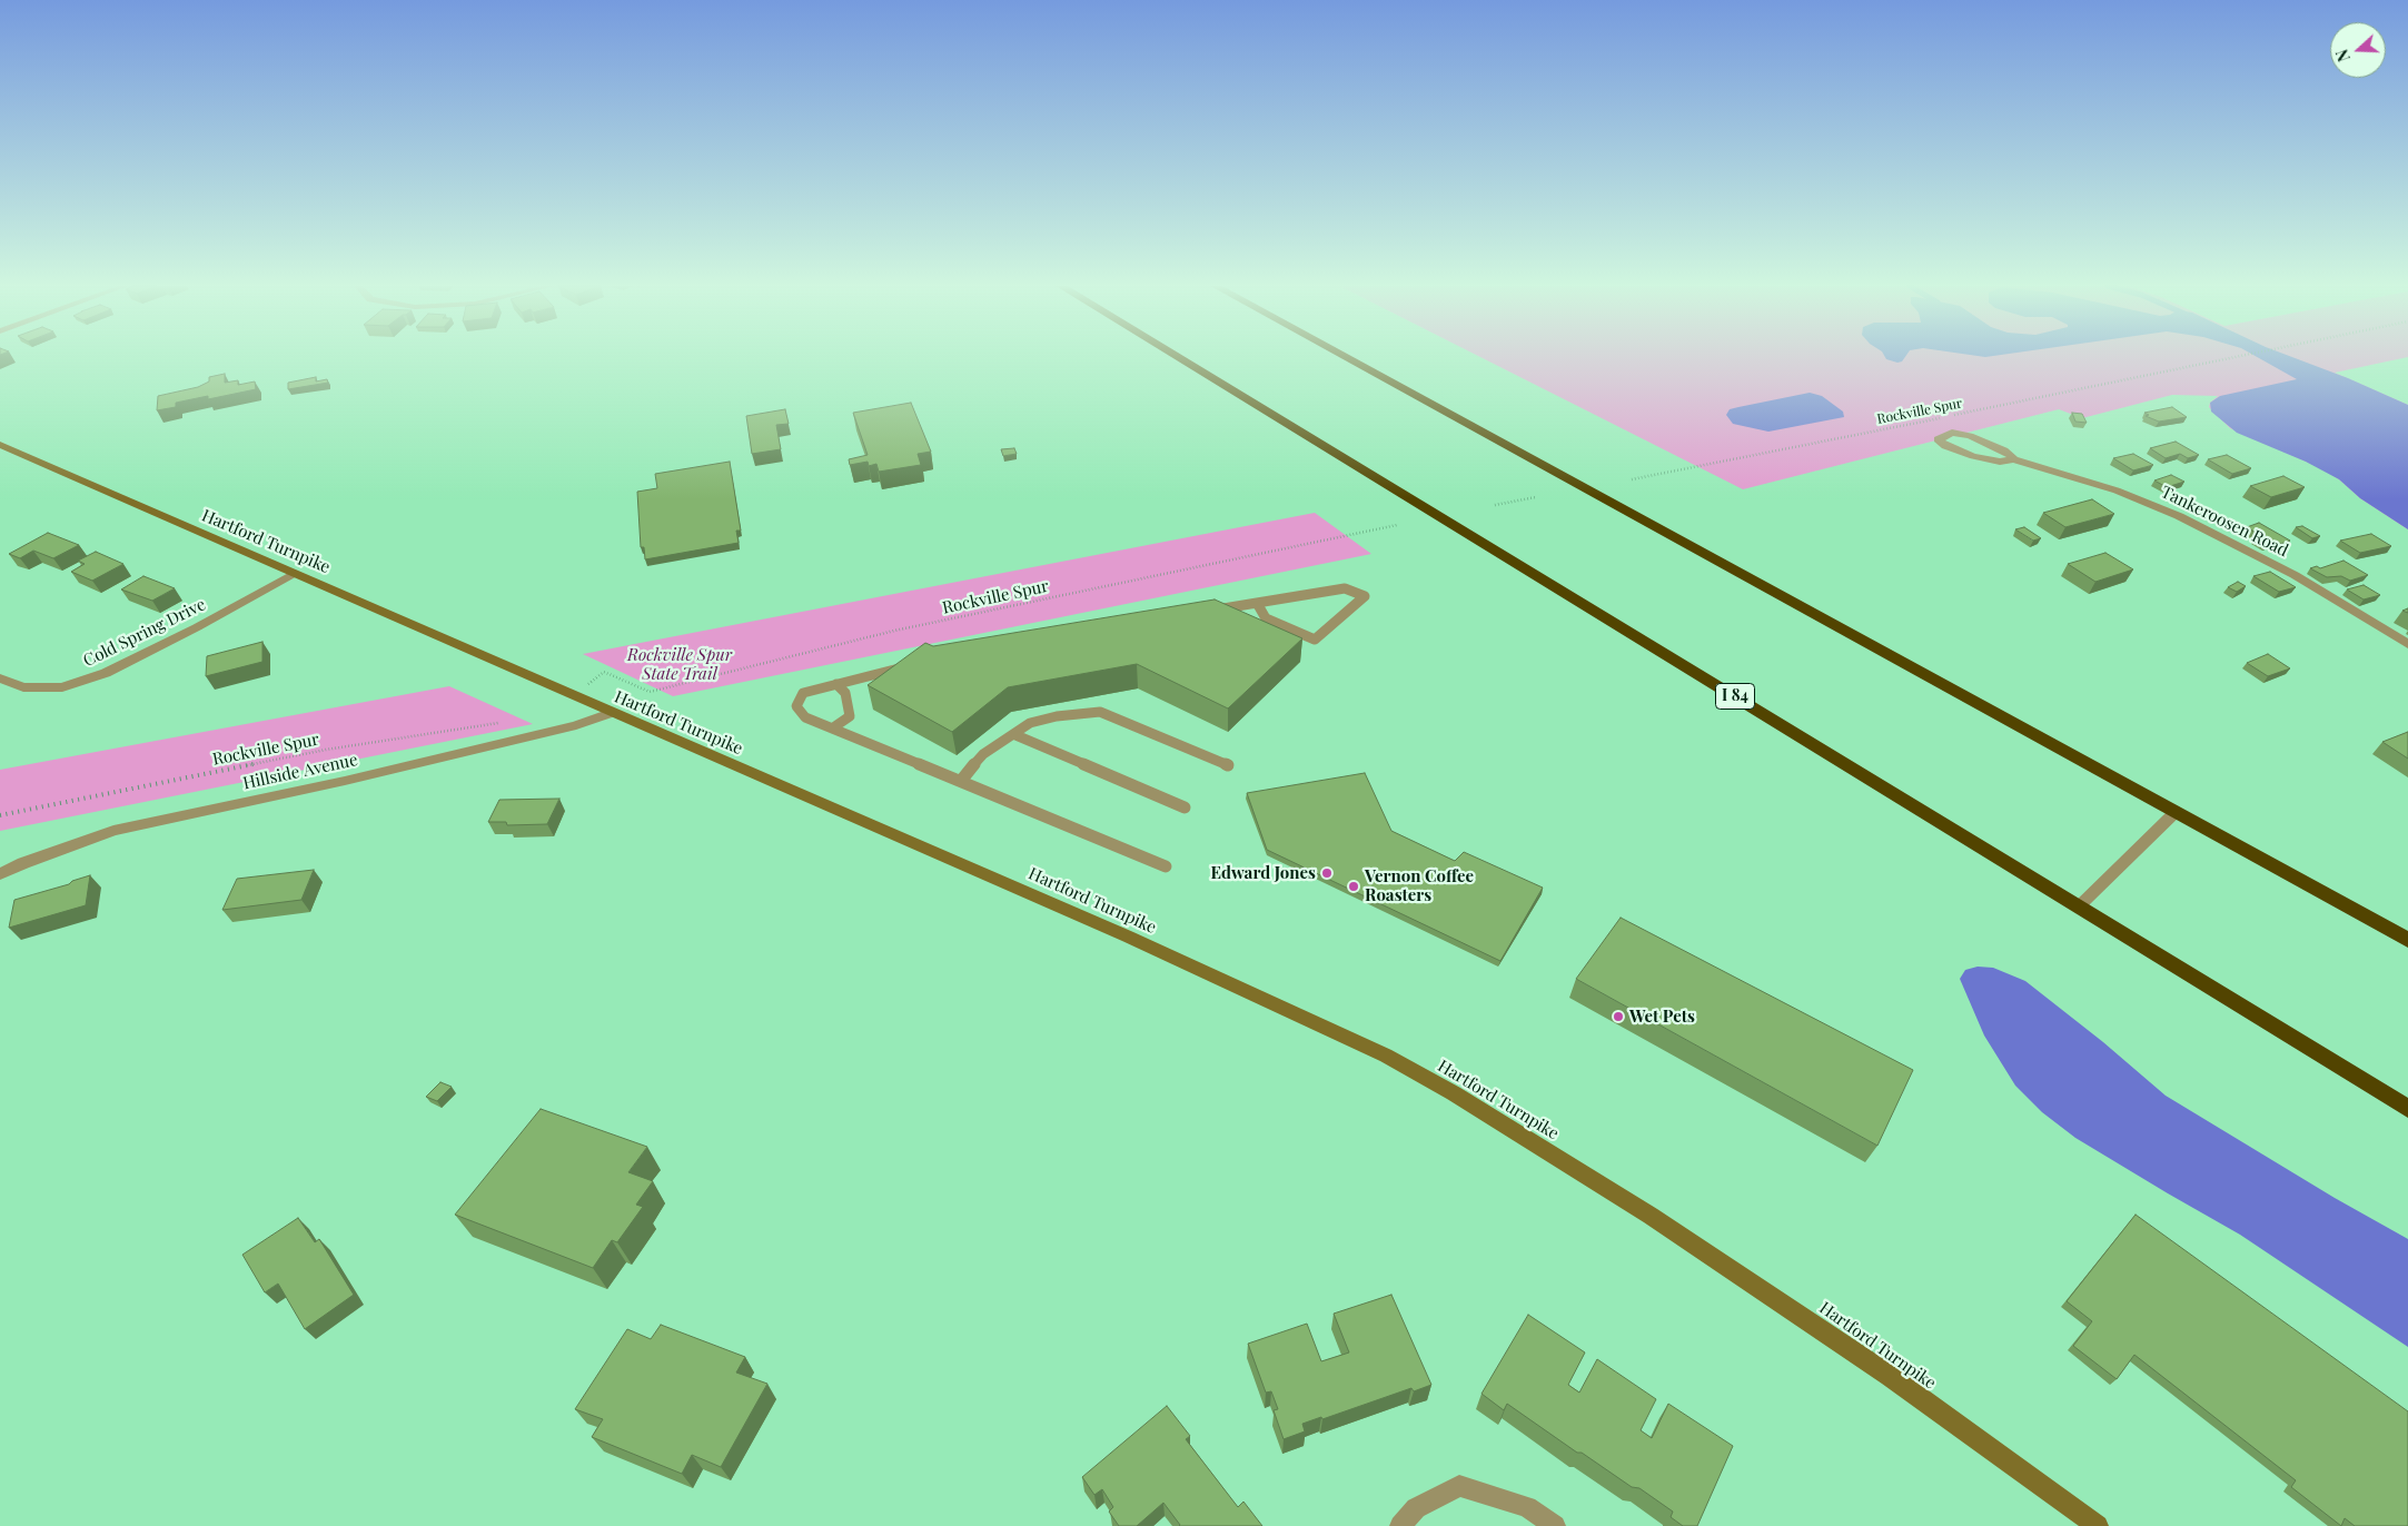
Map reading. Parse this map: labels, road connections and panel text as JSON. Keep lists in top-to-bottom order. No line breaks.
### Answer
{"streets":{"highway":["I 84"],"main road":["Hartford Turnpike"],"street":["Tankeroosen Road","Cold Spring Drive","Hillside Avenue"],"path":["Rockville Spur"]},"crossings":[["Hartford Turnpike","Cold Spring Drive"],["Hartford Turnpike","Hillside Avenue"]],"parks":["Rockville Spur State Trail"],"places":["Edward Jones","Vernon Coffee Roasters","Wet Pets"],"north":"left"}
